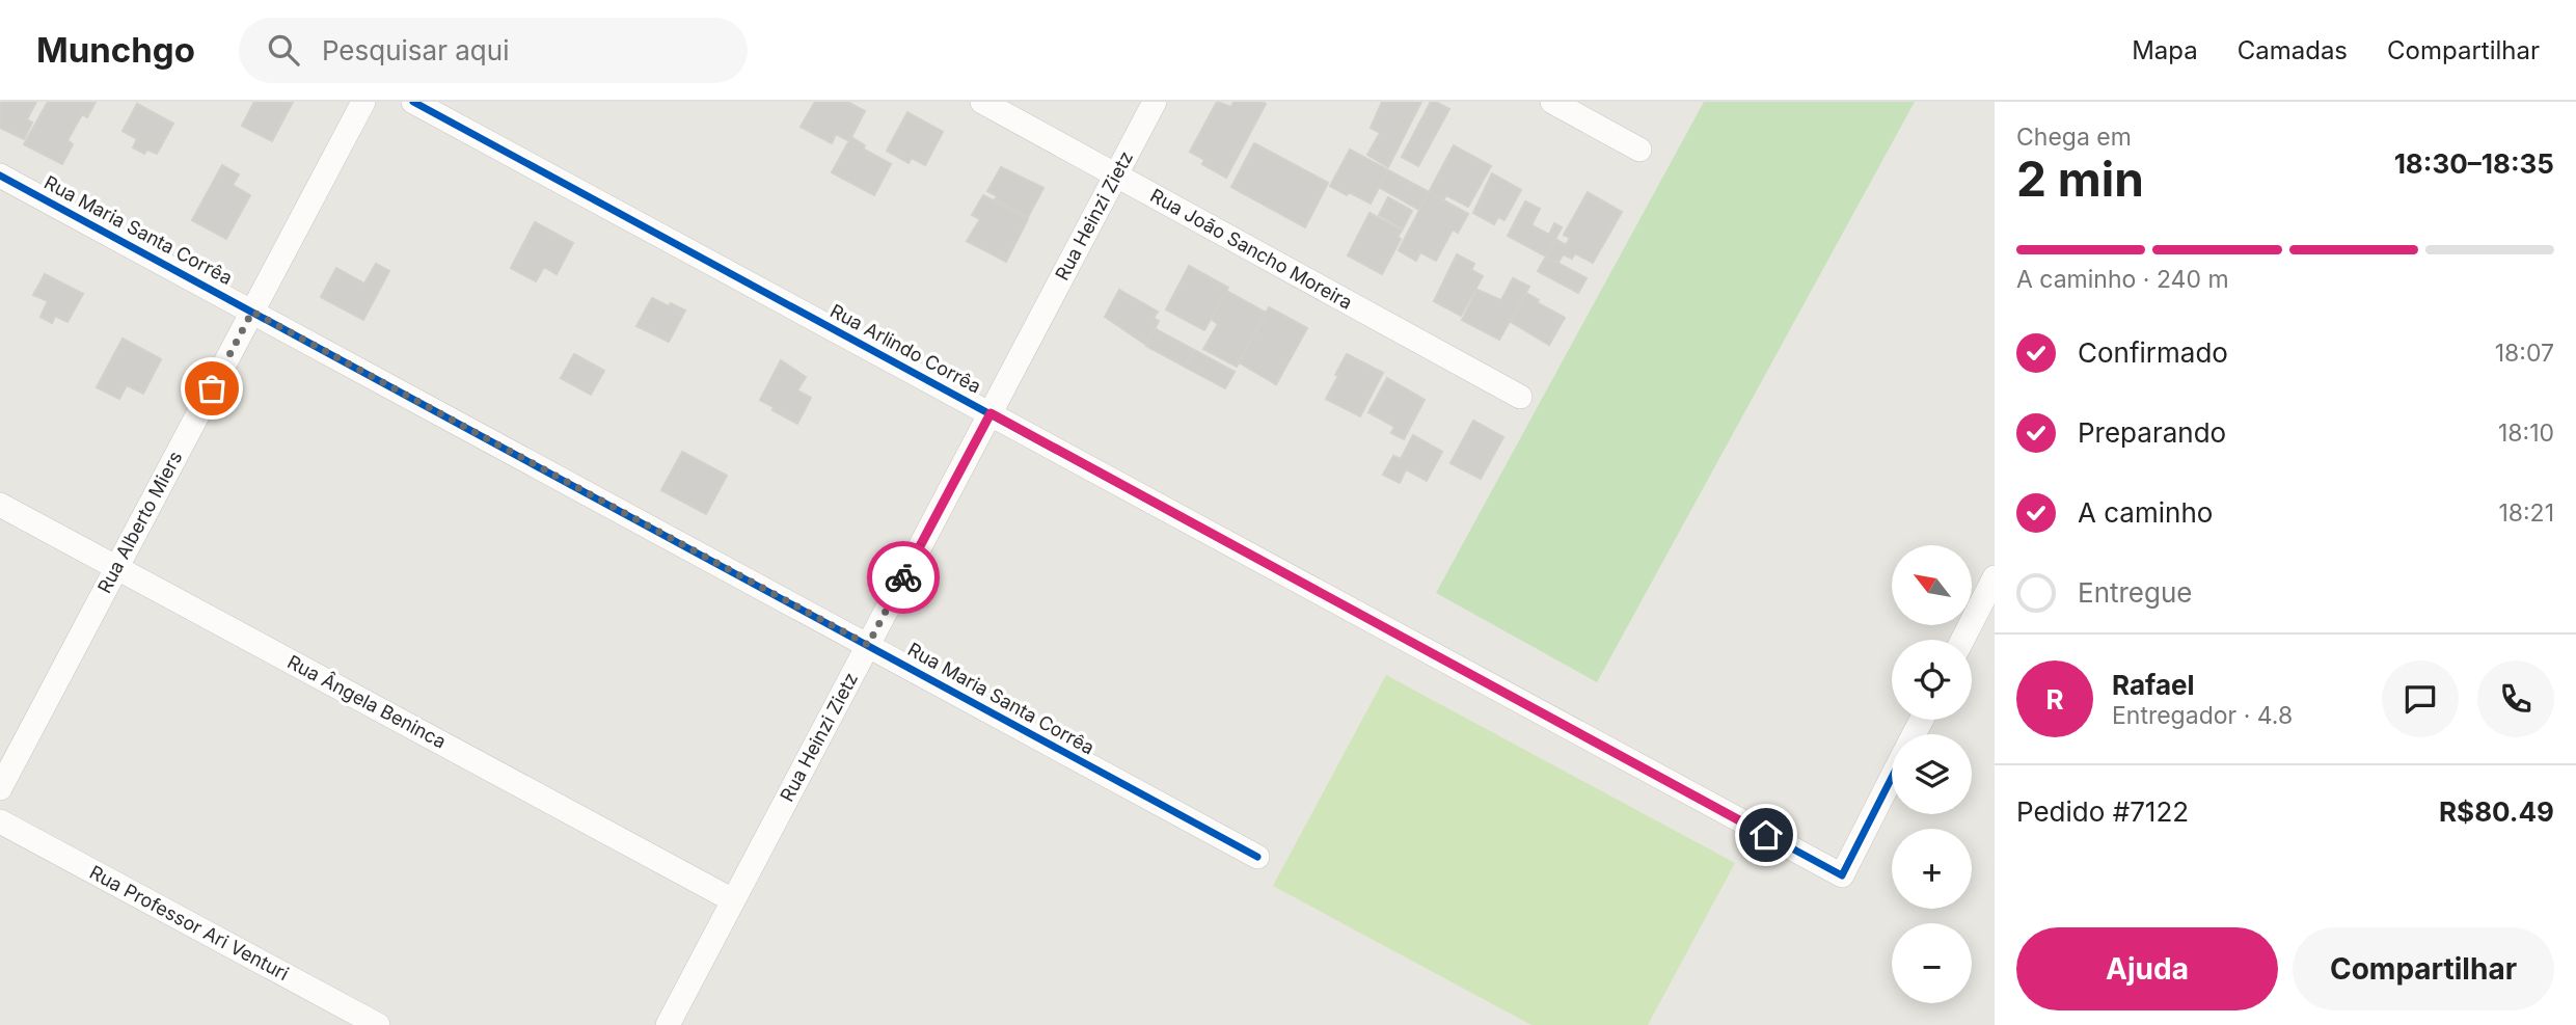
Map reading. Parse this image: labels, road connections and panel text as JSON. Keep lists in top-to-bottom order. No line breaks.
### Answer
{"streets":{"street":["Rua Heinzi Zietz","Rua Maria Santa Corrêa","Rua João Sancho Moreira","Rua Arlindo Corrêa","Rua Alberto Miers","Rua Ângela Beninca","Rua Professor Ari Venturi"]},"crossings":[["Rua Heinzi Zietz","Rua Maria Santa Corrêa"],["Rua Heinzi Zietz","Rua João Sancho Moreira"],["Rua Heinzi Zietz","Rua Arlindo Corrêa"],["Rua Heinzi Zietz","Rua Ângela Beninca"],["Rua Maria Santa Corrêa","Rua Alberto Miers"],["Rua Alberto Miers","Rua Ângela Beninca"]],"north":"top left","page":{"header":"Munchgo","search":"Pesquisar aqui","nav":["Mapa","Camadas","Compartilhar"],"heading":["2 min","Chega em","18:30–18:35"],"panel":["Rafael","Entregador · 4.8","Pedido #7122","R$80.49"],"bar":"A caminho · 240 m","list":[["Confirmado","18:07"],["Preparando","18:10"],["A caminho","18:21"],"Entregue"],"map_buttons":["+","−"],"round":"R","buttons":["Ajuda","Compartilhar"]}}
